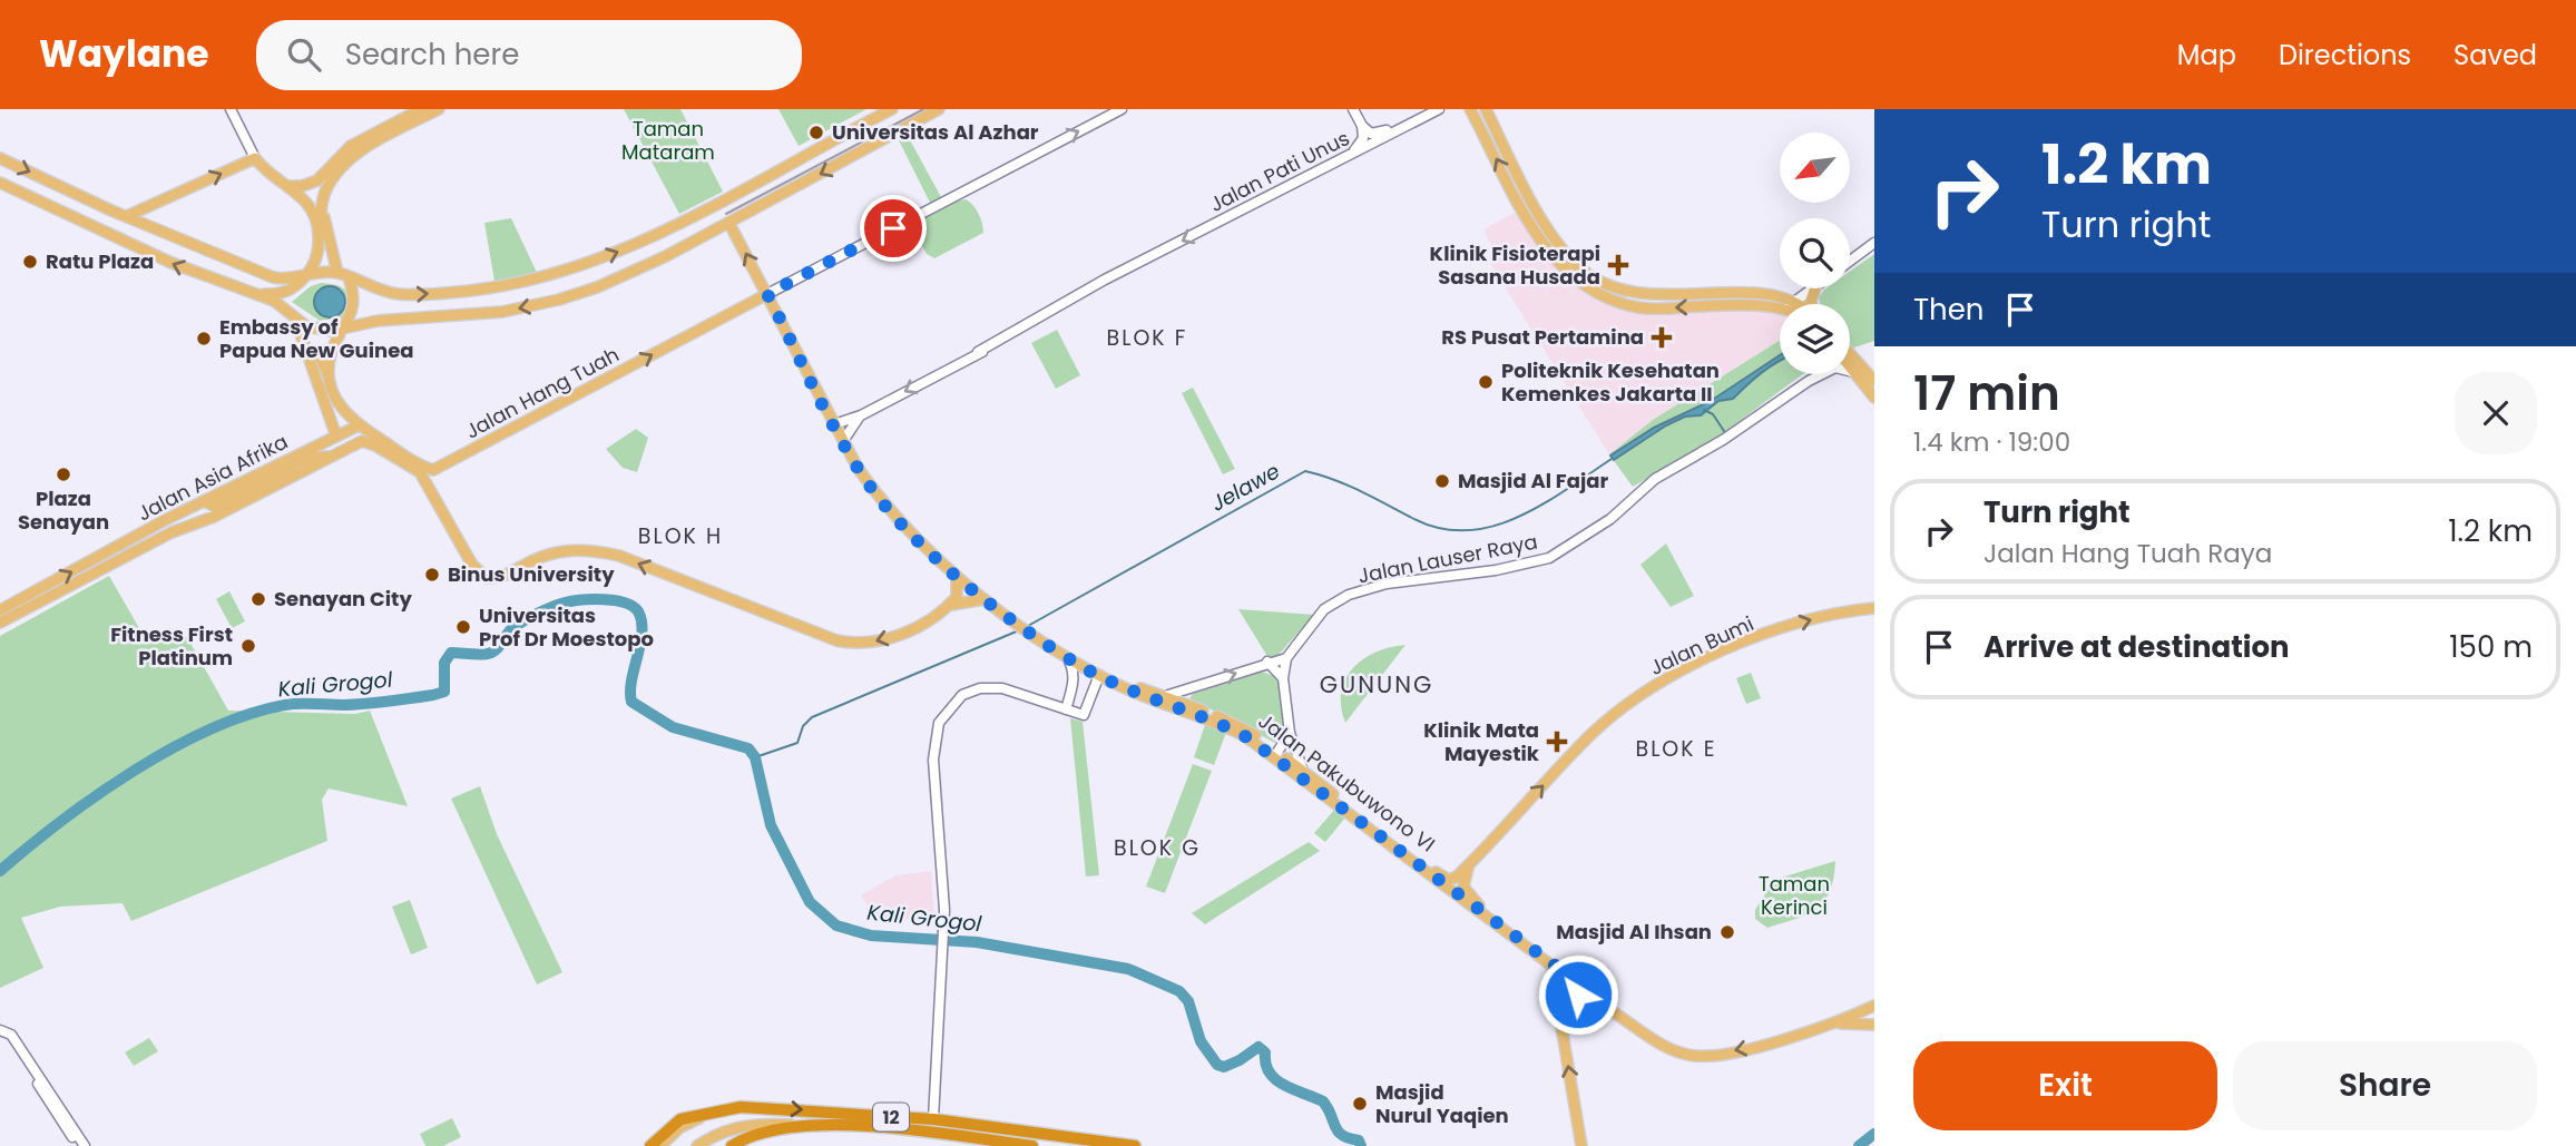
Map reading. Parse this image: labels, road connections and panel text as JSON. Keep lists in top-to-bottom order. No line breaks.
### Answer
{"streets":{"highway":["12"],"main road":["Jalan Hang Tuah","Jalan Asia Afrika","Jalan Bumi","Jalan Pakubuwono VI"],"street":["Jalan Pati Unus","Jalan Lauser Raya"]},"crossings":[["Jalan Pati Unus","Jalan Pakubuwono VI"],["Jalan Hang Tuah","Jalan Pakubuwono VI"],["Jalan Bumi","Jalan Pakubuwono VI"]],"one_way":["Jalan Pati Unus","Jalan Bumi"],"districts":["BLOK F","BLOK H","GUNUNG","BLOK E","BLOK G"],"water":["Jelawe","Kali Grogol"],"parks":["Taman Mataram","Taman Kerinci"],"places":{"other":["Universitas Al Azhar","Ratu Plaza","Embassy of Papua New Guinea","Politeknik Kesehatan Kemenkes Jakarta II","Plaza Senayan","Masjid Al Fajar","Binus University","Senayan City","Universitas Prof Dr Moestopo","Fitness First Platinum","Masjid Al Ihsan","Masjid Nurul Yaqien"],"health":["Klinik Fisioterapi Sasana Husada","RS Pusat Pertamina","Klinik Mata Mayestik"]},"north":"bottom left","page":{"header":"Waylane","search":"Search here","nav":["Map","Directions","Saved"],"turn":["1.2 km","Turn right"],"then":"Then","heading":["17 min","1.4 km · 19:00"],"list":[{"name":"Turn right","note":"Jalan Hang Tuah Raya","value":"1.2 km"},{"name":"Arrive at destination","value":"150 m"}],"buttons":["Exit","Share"]}}
